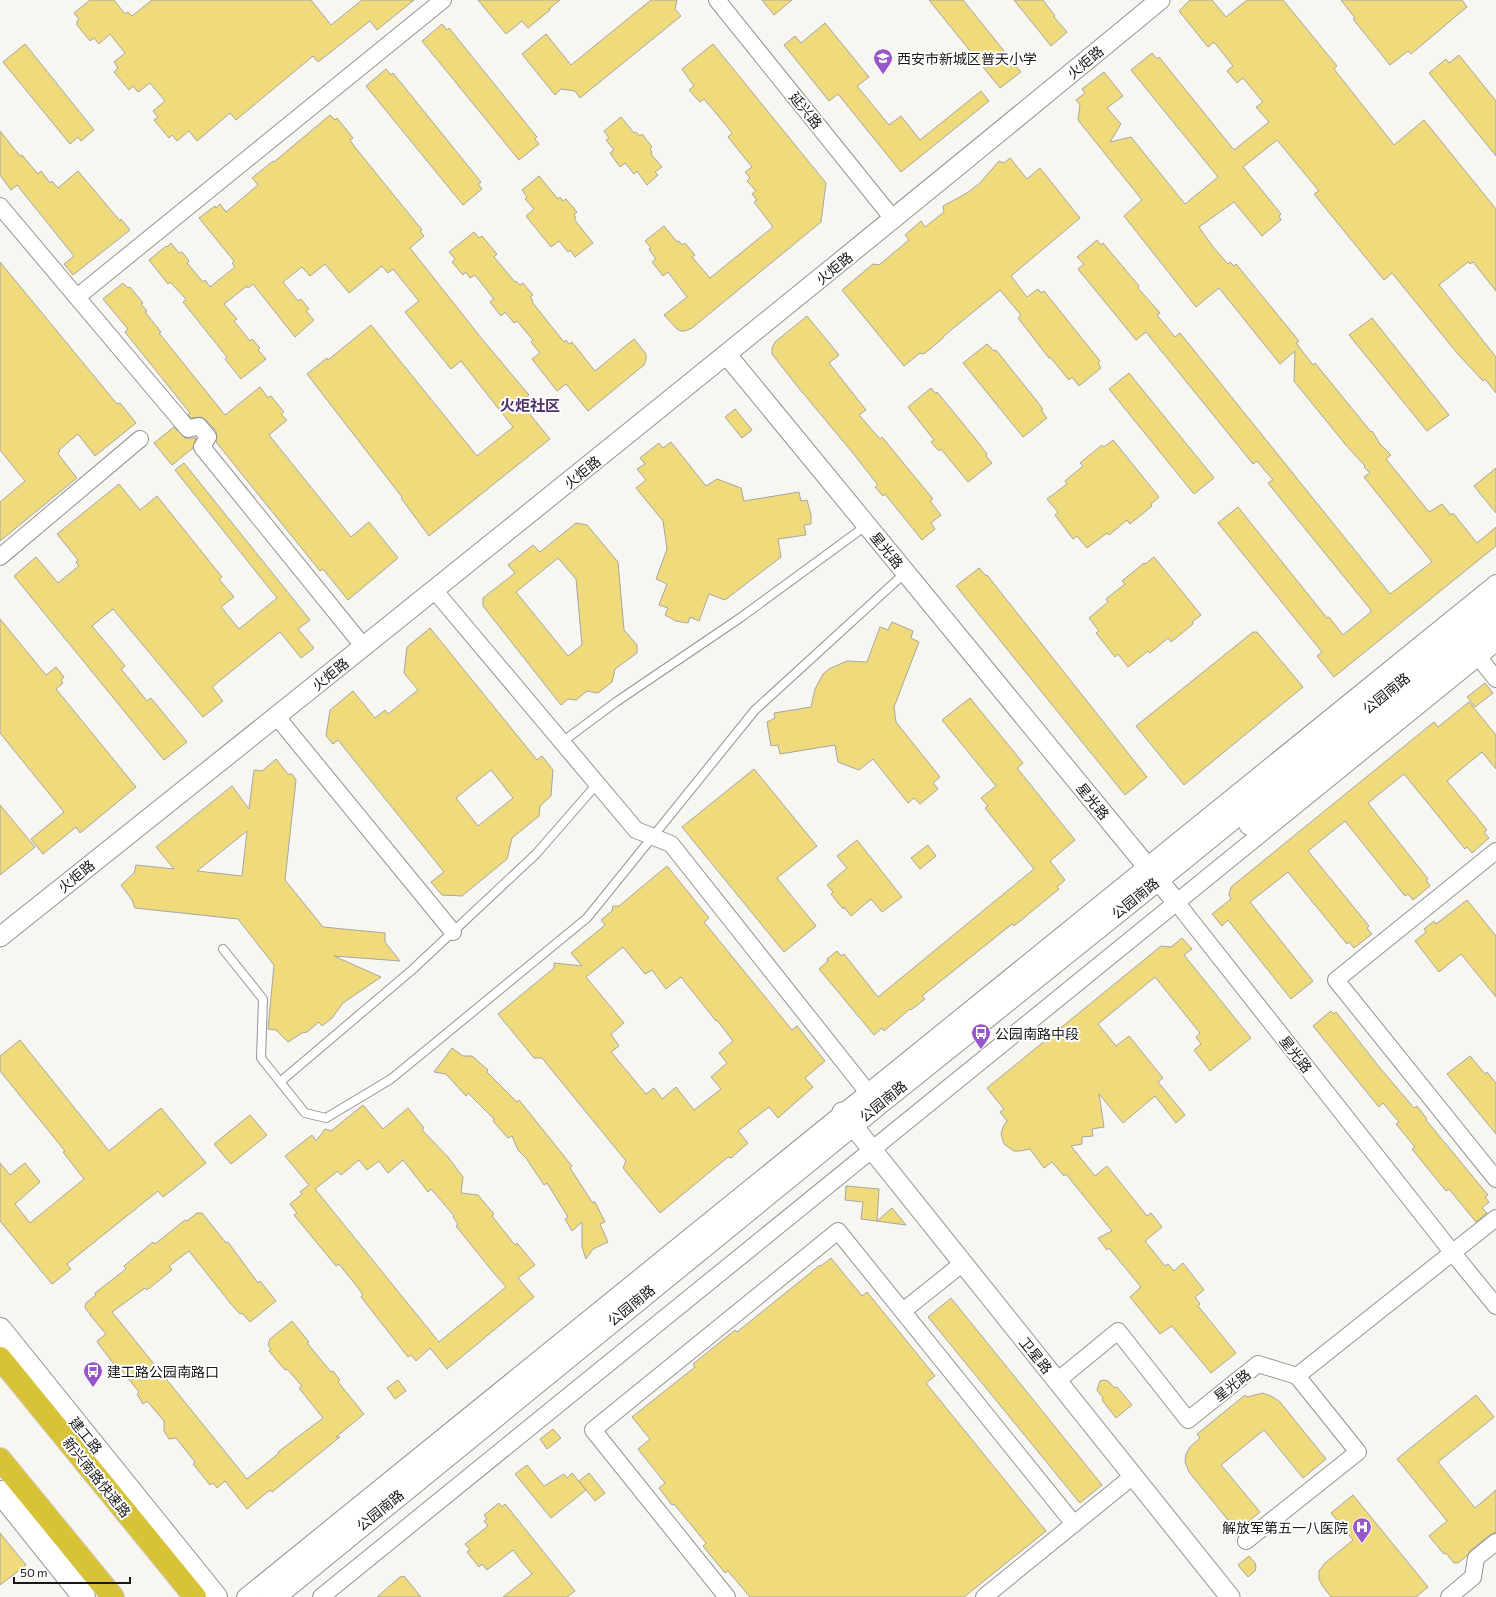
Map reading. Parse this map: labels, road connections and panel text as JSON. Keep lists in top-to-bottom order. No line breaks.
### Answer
{"streets":{"highway":["新兴南路快速路"],"main road":["公园南路","建工路"],"street":["火炬路","延兴路","星光路","卫星路"]},"crossings":[["火炬路","延兴路"],["火炬路","星光路"],["星光路","公园南路"],["星光路","卫星路"],["公园南路","卫星路"]],"districts":["火炬社区"],"places":{"school or university":["西安市新城区普天小学"],"bus stop":["公园南路中段","建工路公园南路口"],"hospital":["解放军第五一八医院"]},"scale_bar":"50 m"}
